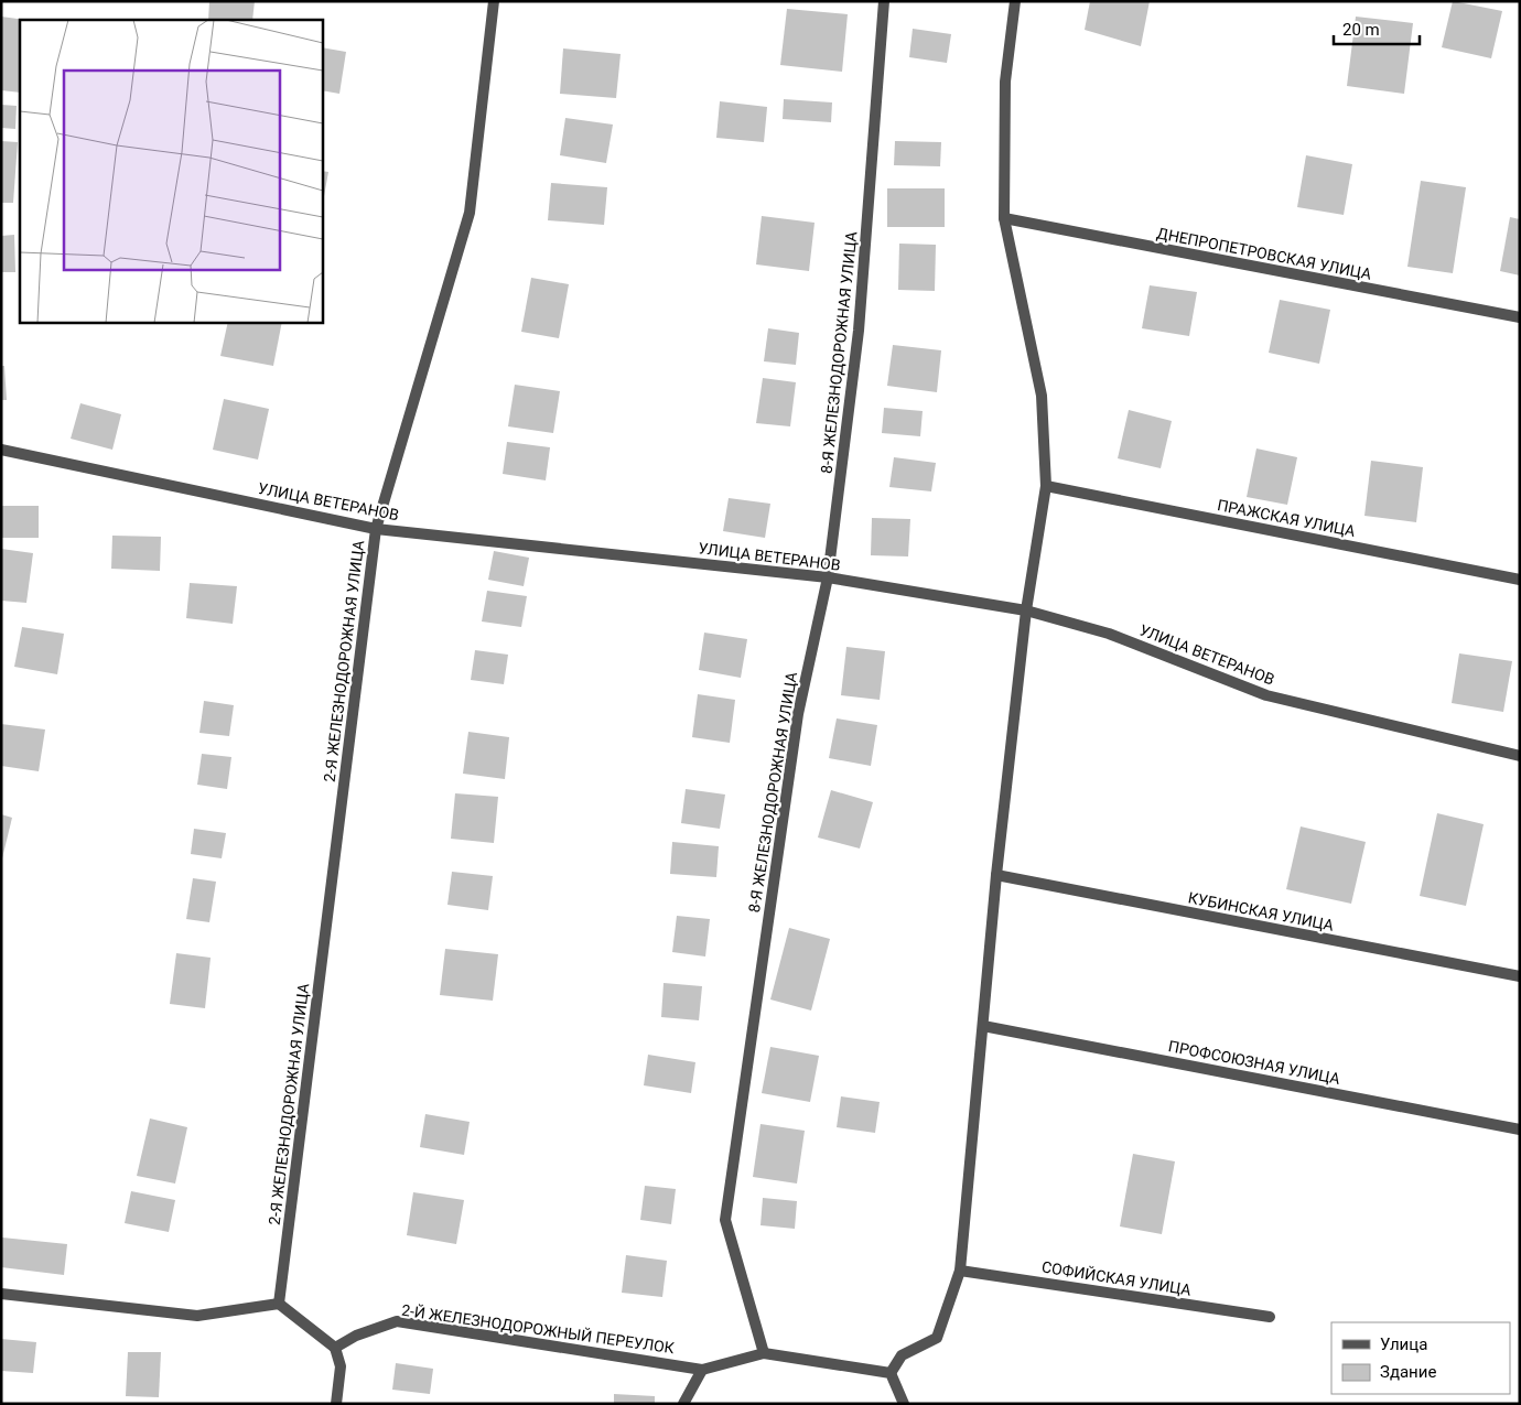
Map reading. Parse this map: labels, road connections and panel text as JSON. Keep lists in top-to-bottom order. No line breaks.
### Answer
{"streets":{"street":["ДНЕПРОПЕТРОВСКАЯ УЛИЦА","8-Я ЖЕЛЕЗНОДОРОЖНАЯ УЛИЦА","УЛИЦА ВЕТЕРАНОВ","ПРАЖСКАЯ УЛИЦА","2-Я ЖЕЛЕЗНОДОРОЖНАЯ УЛИЦА","КУБИНСКАЯ УЛИЦА","ПРОФСОЮЗНАЯ УЛИЦА","СОФИЙСКАЯ УЛИЦА","2-Й ЖЕЛЕЗНОДОРОЖНЫЙ ПЕРЕУЛОК"]},"crossings":[["8-Я ЖЕЛЕЗНОДОРОЖНАЯ УЛИЦА","УЛИЦА ВЕТЕРАНОВ"],["8-Я ЖЕЛЕЗНОДОРОЖНАЯ УЛИЦА","2-Й ЖЕЛЕЗНОДОРОЖНЫЙ ПЕРЕУЛОК"],["УЛИЦА ВЕТЕРАНОВ","2-Я ЖЕЛЕЗНОДОРОЖНАЯ УЛИЦА"]],"legend":["Улица","Здание"],"scale_bar":"20 m"}
